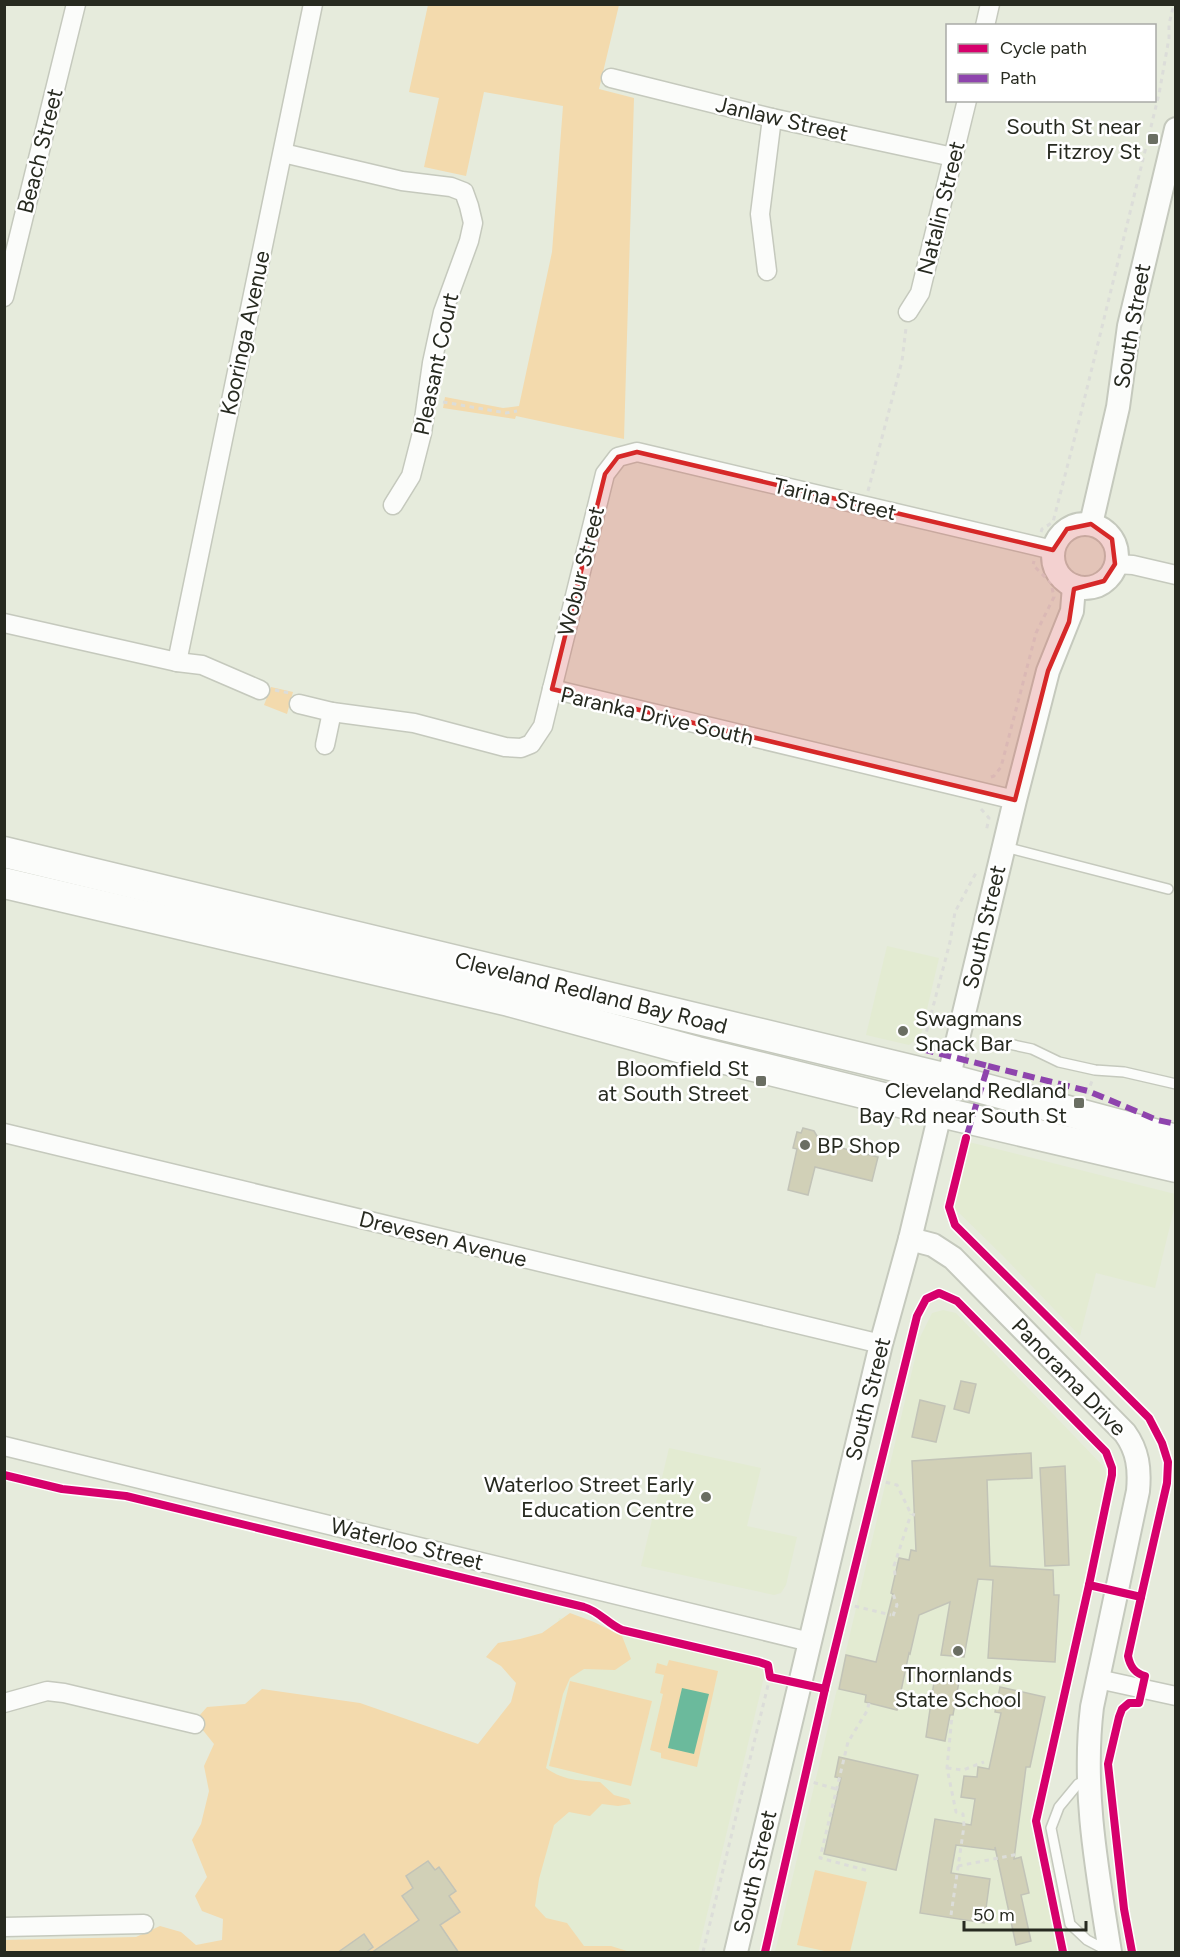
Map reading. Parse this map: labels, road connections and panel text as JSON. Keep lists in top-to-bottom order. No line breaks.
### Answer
{"streets":{"highway":["Cleveland Redland Bay Road"],"street":["Janlaw Street","Beach Street","Natalin Street","South Street","Kooringa Avenue","Pleasant Court","Tarina Street","Wobur Street","Paranka Drive South","Drevesen Avenue","Panorama Drive","Waterloo Street"]},"crossings":[["Janlaw Street","Natalin Street"],["South Street","Tarina Street"],["South Street","Paranka Drive South"],["South Street","Cleveland Redland Bay Road"],["South Street","Drevesen Avenue"],["South Street","Panorama Drive"],["South Street","Waterloo Street"],["Kooringa Avenue","Pleasant Court"],["Tarina Street","Wobur Street"],["Wobur Street","Paranka Drive South"]],"places":{"transit":["South St near Fitzroy St","Bloomfield St at South Street","Cleveland Redland Bay Rd near South St"],"other":["Swagmans Snack Bar","BP Shop","Waterloo Street Early Education Centre","Thornlands State School"]},"legend":["Cycle path","Path"],"scale_bar":"50 m"}
